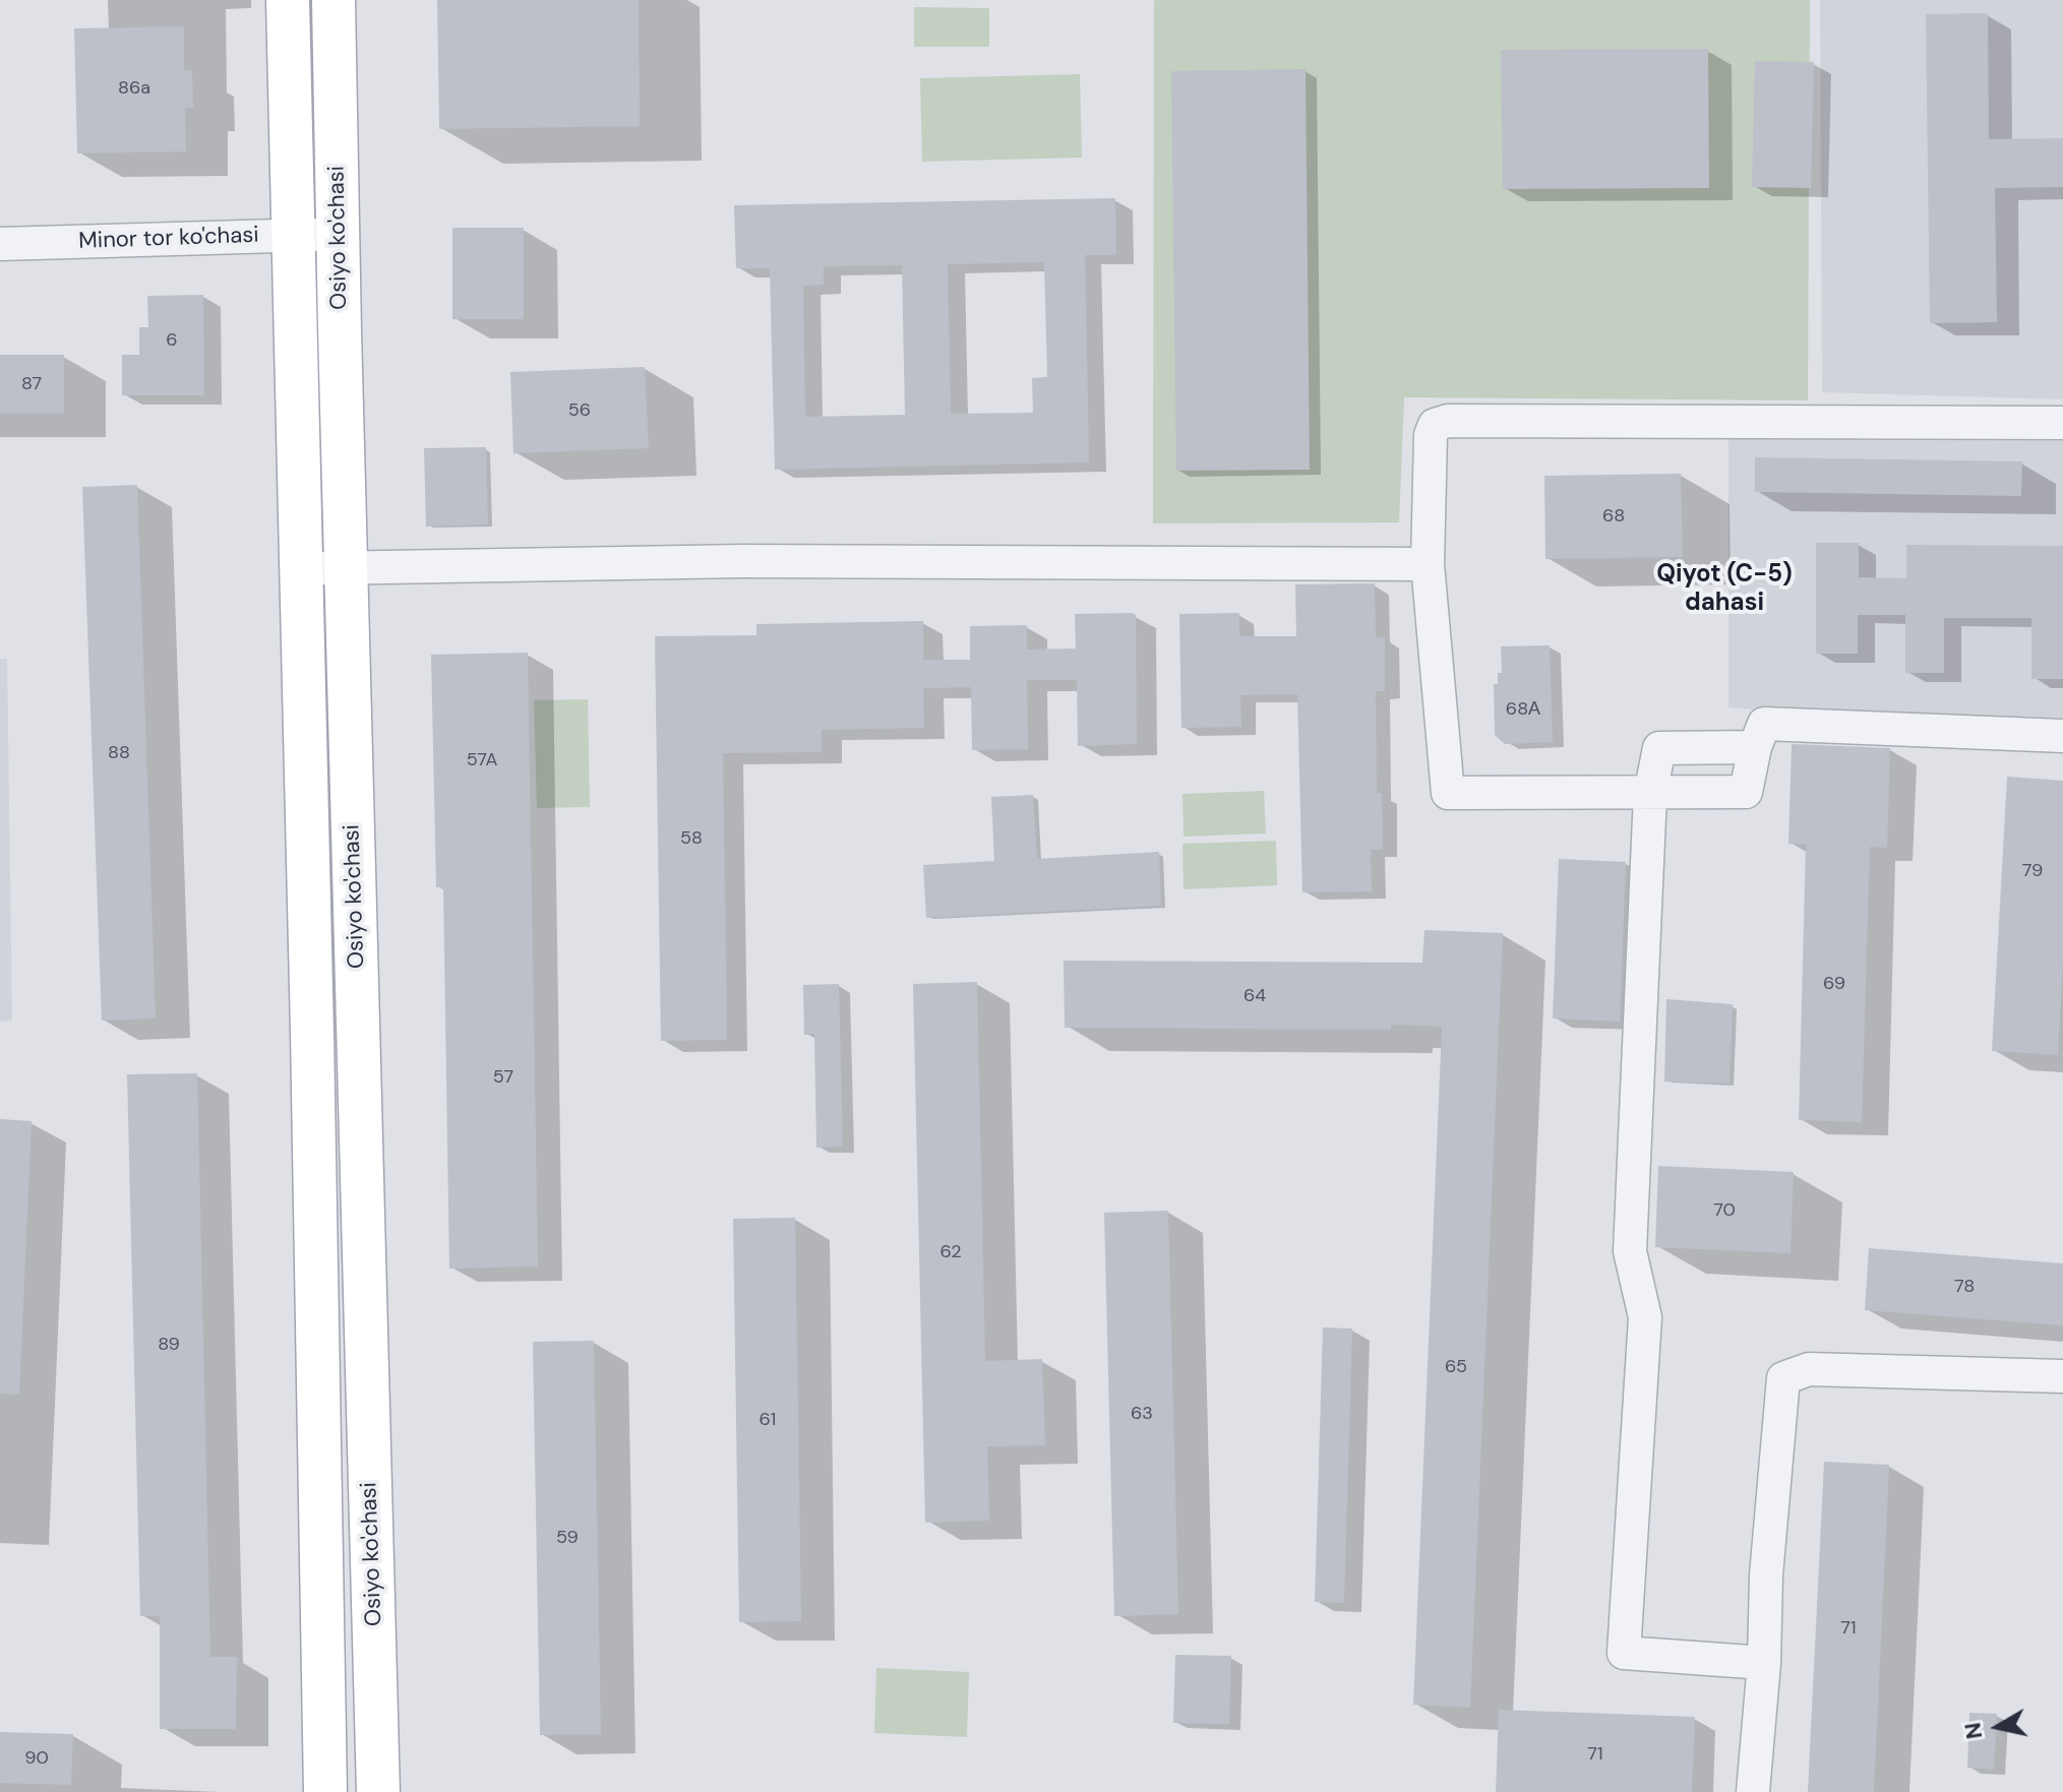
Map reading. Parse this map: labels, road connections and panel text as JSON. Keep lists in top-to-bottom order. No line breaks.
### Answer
{"streets":{"main road":["Osiyo ko'chasi"],"street":["Minor tor ko'chasi"]},"crossings":[["Osiyo ko'chasi","Minor tor ko'chasi"]],"districts":["Qiyot (C-5) dahasi"],"house_numbers":["86a","6","87","56","68","68А","88","57A","58","79","69","64","57","70","62","78","89","65","63","61","59","71","71","90"],"north":"left"}
